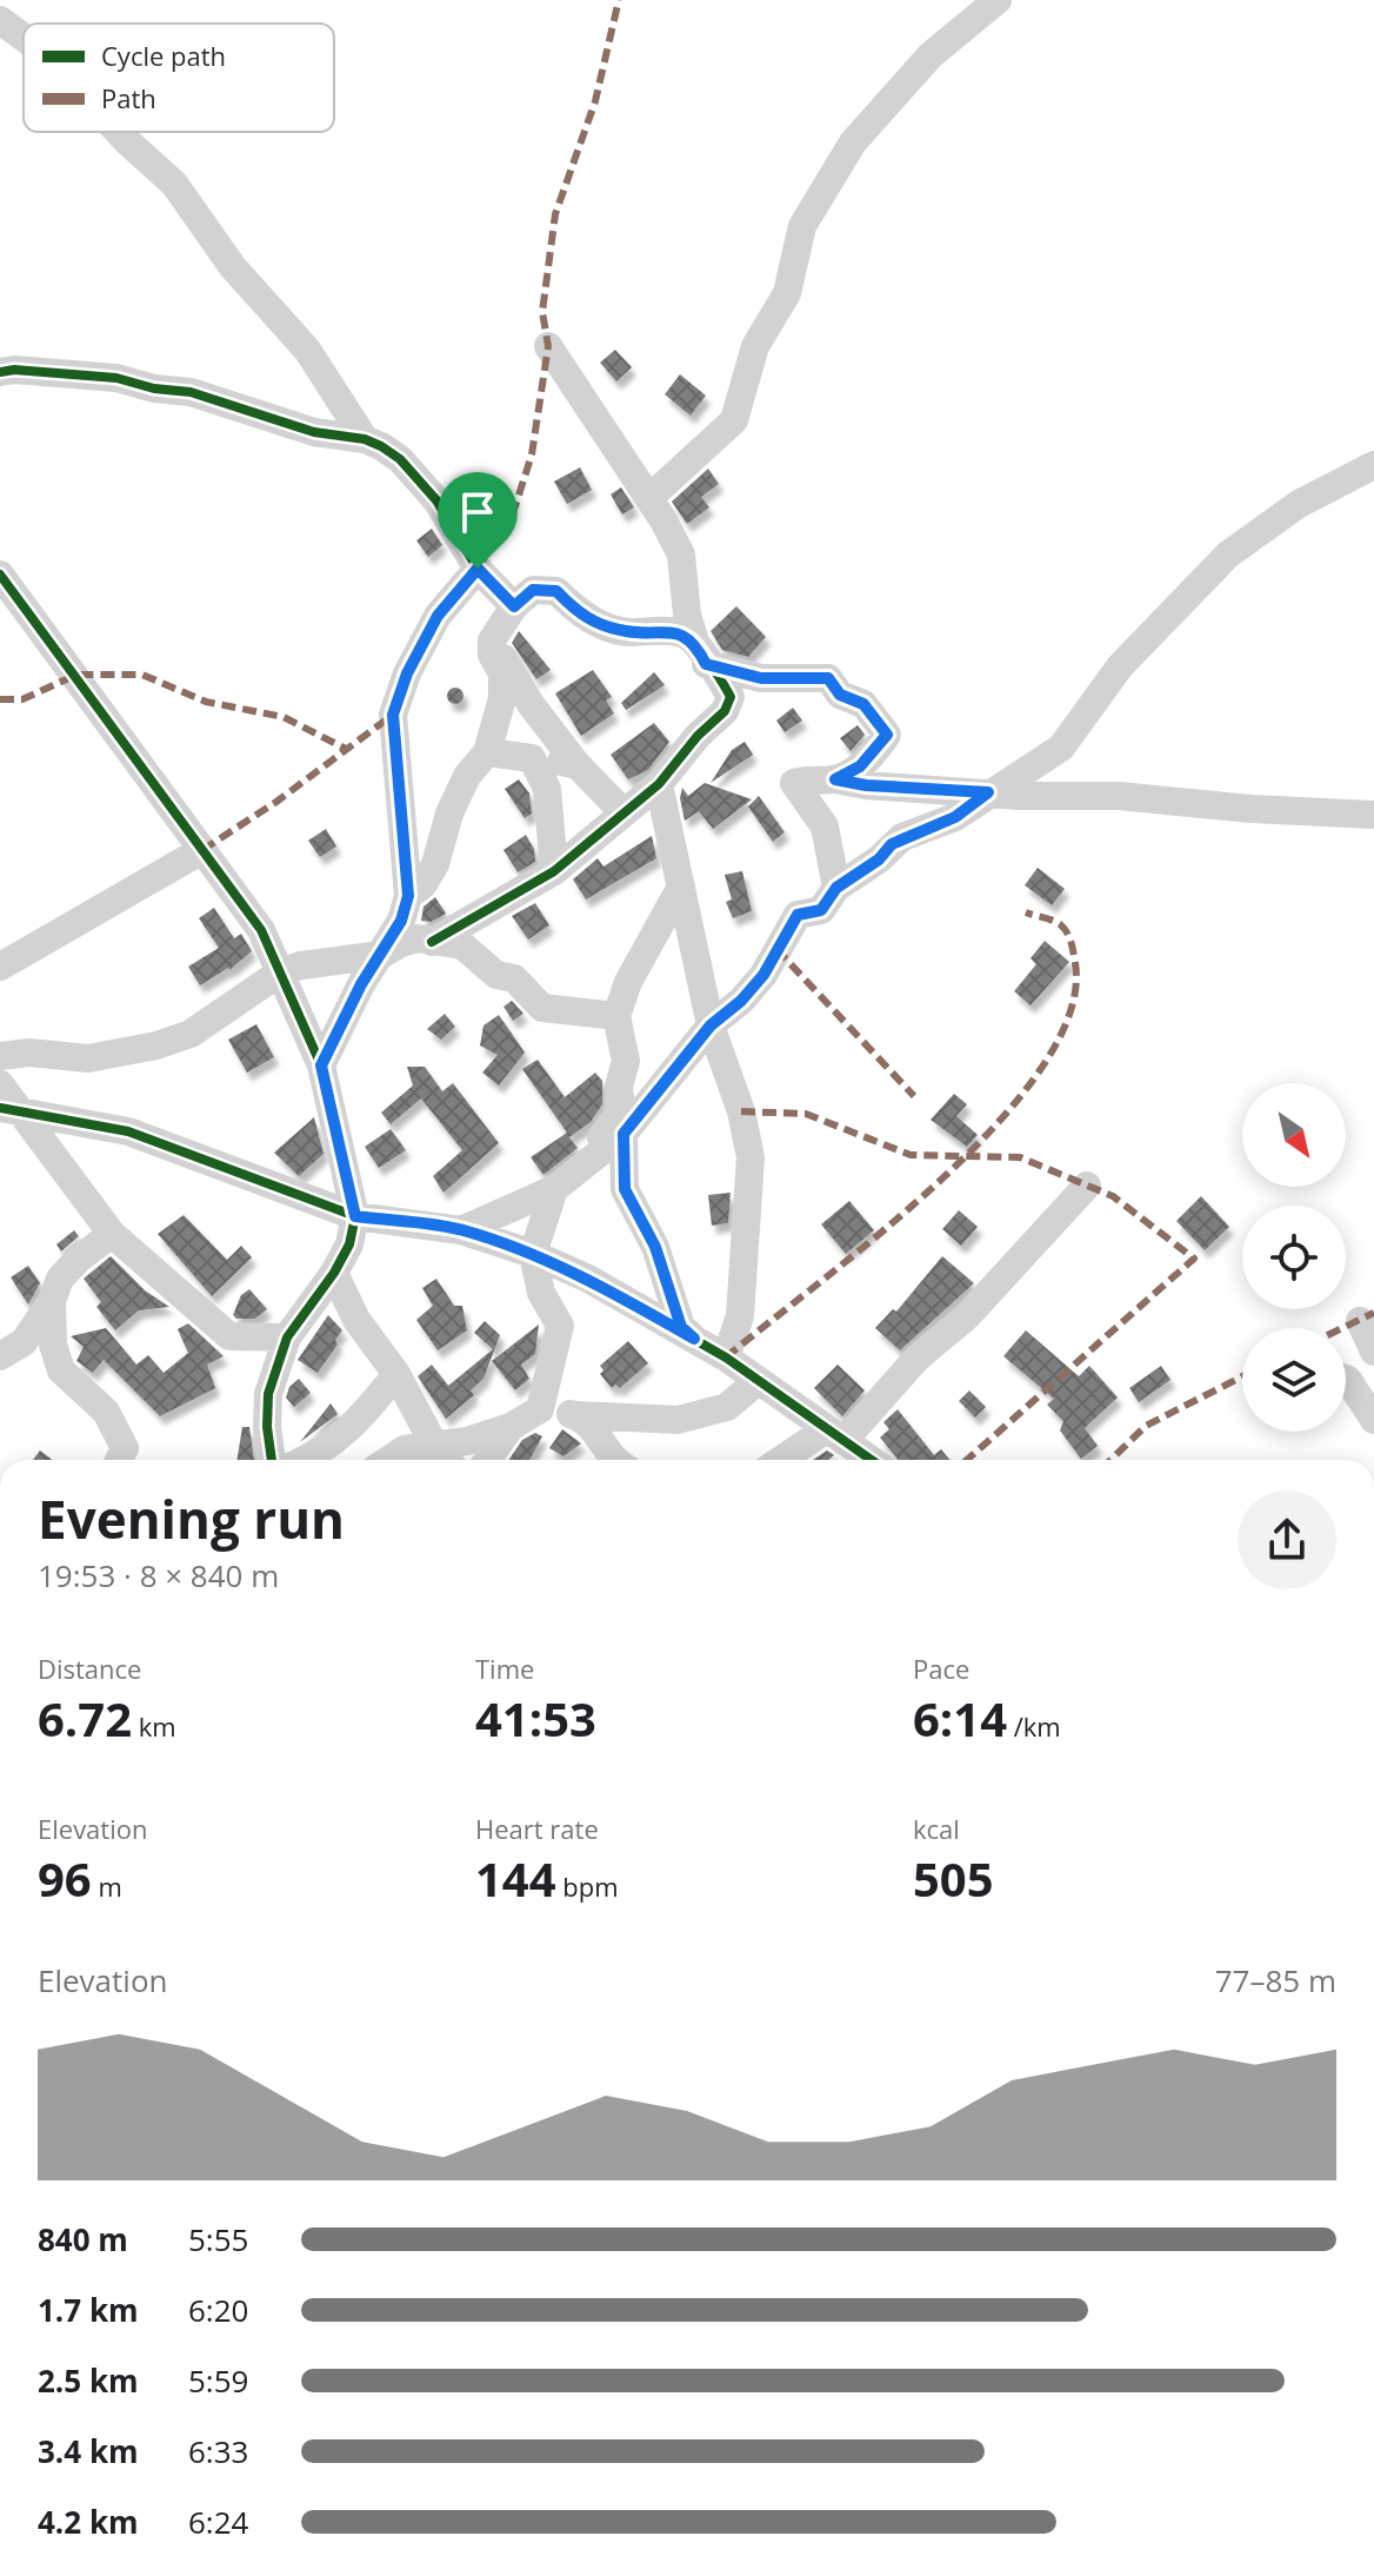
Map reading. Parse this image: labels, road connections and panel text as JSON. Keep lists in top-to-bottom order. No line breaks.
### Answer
{"legend":["Cycle path","Path"],"north":"bottom right","page":{"heading":["Evening run","19:53 · 8 × 840 m"],"stats":[["Distance","6.72 km"],["Time","41:53"],["Pace","6:14 /km"],["Elevation","96 m"],["Heart rate","144 bpm"],["kcal","505"]],"chart":["Elevation","77–85 m"],"list":[{"name":"840 m","note":"5:55"},{"name":"1.7 km","note":"6:20"},{"name":"2.5 km","note":"5:59"},{"name":"3.4 km","note":"6:33"},{"name":"4.2 km","note":"6:24"}]}}
